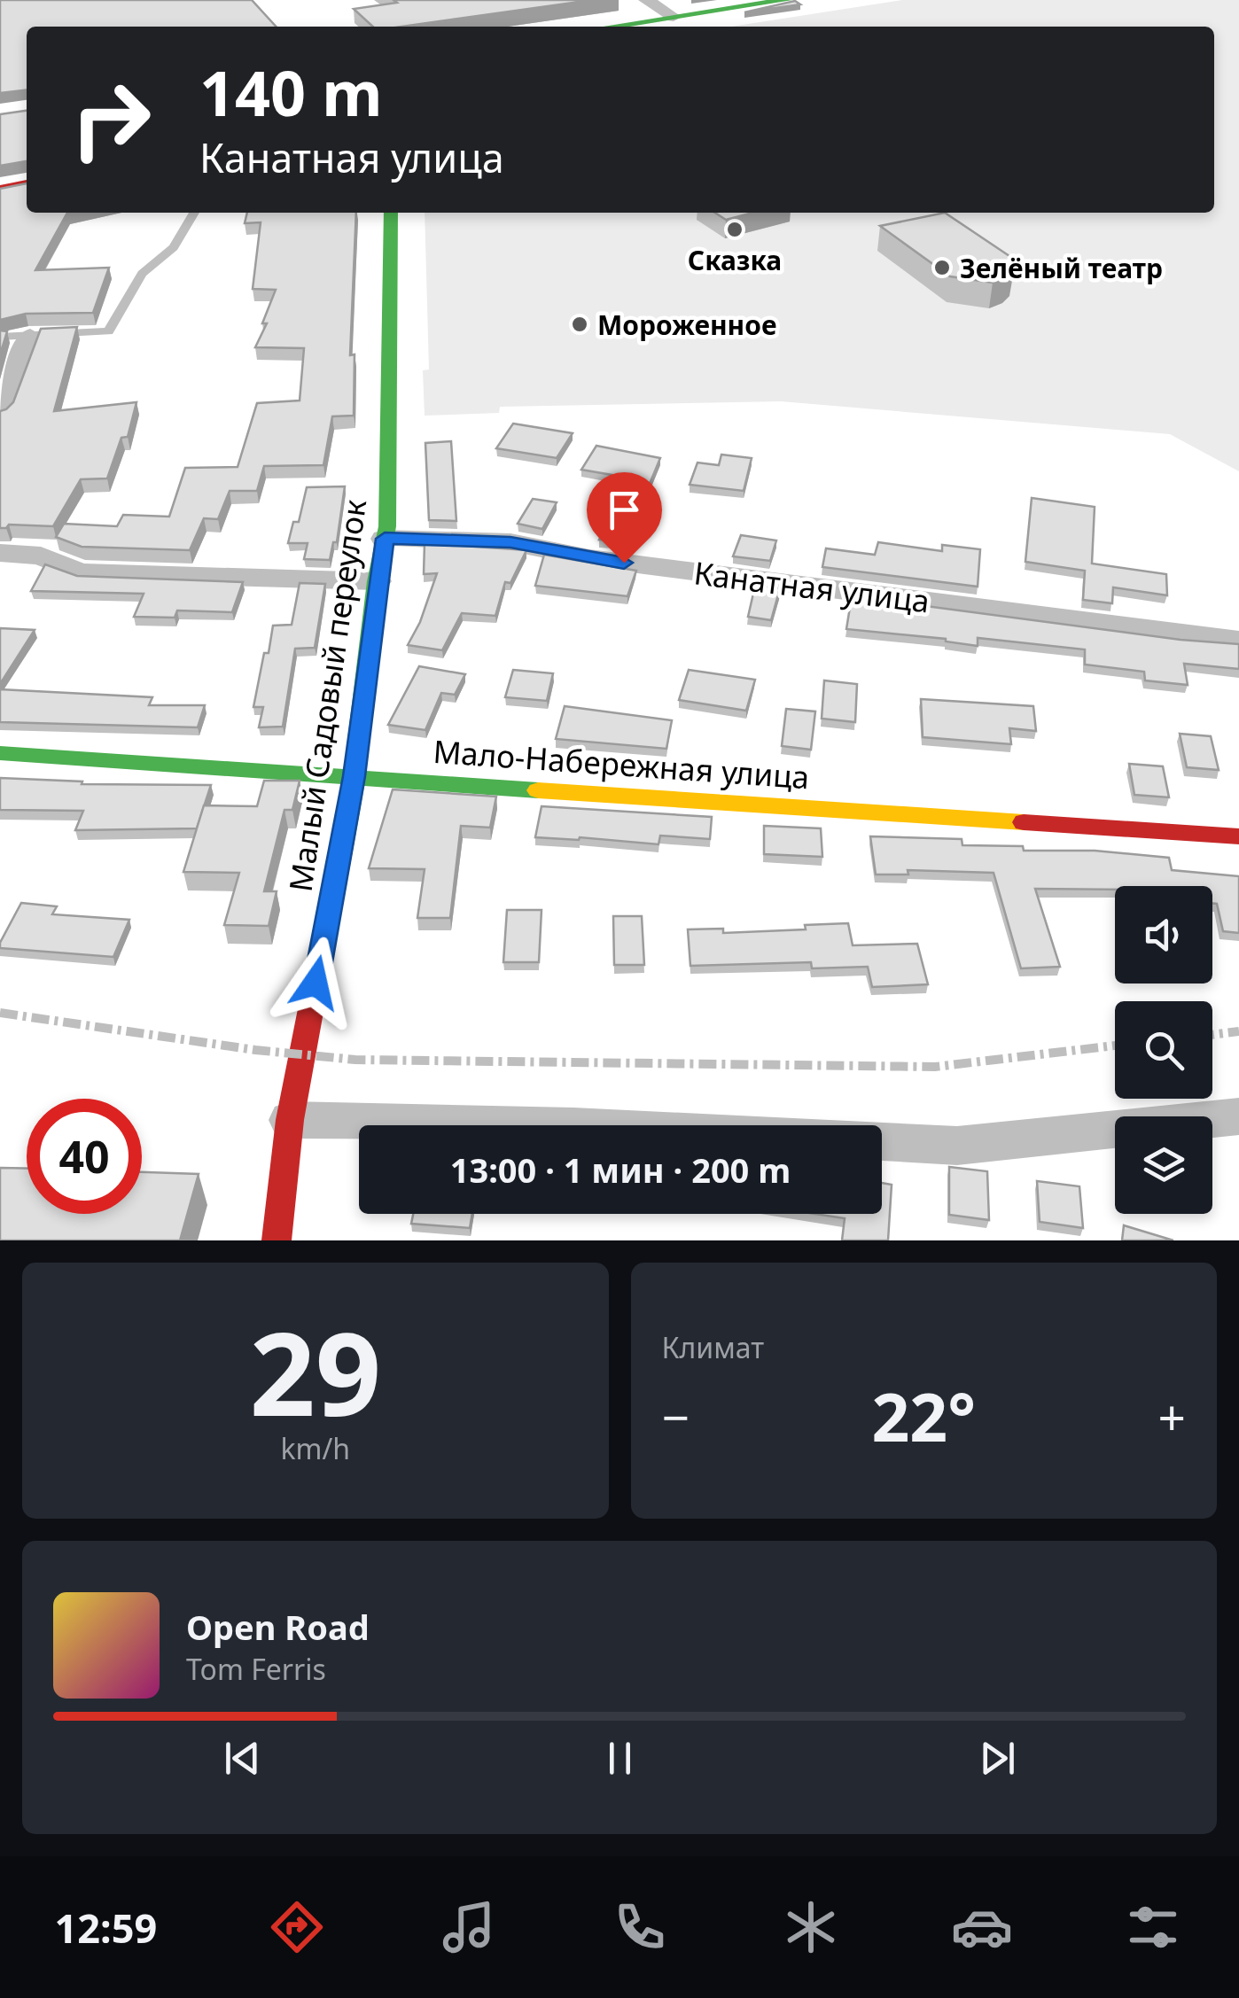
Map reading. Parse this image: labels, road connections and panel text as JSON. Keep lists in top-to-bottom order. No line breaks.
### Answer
{"streets":{"street":["Канатная улица","Малый Садовый переулок","Мало-Набережная улица"]},"crossings":[["Канатная улица","Малый Садовый переулок"],["Малый Садовый переулок","Мало-Набережная улица"]],"places":["Сказка","Зелёный театр","Мороженное"],"page":{"turn":["140 m","Канатная улица"],"limit":"40","trip":"13:00 · 1 мин · 200 m","tile":[["29","km/h"],"Климат"],"heat":["−","22°","+"],"song":["Open Road","Tom Ferris"],"tabs":"12:59"}}
